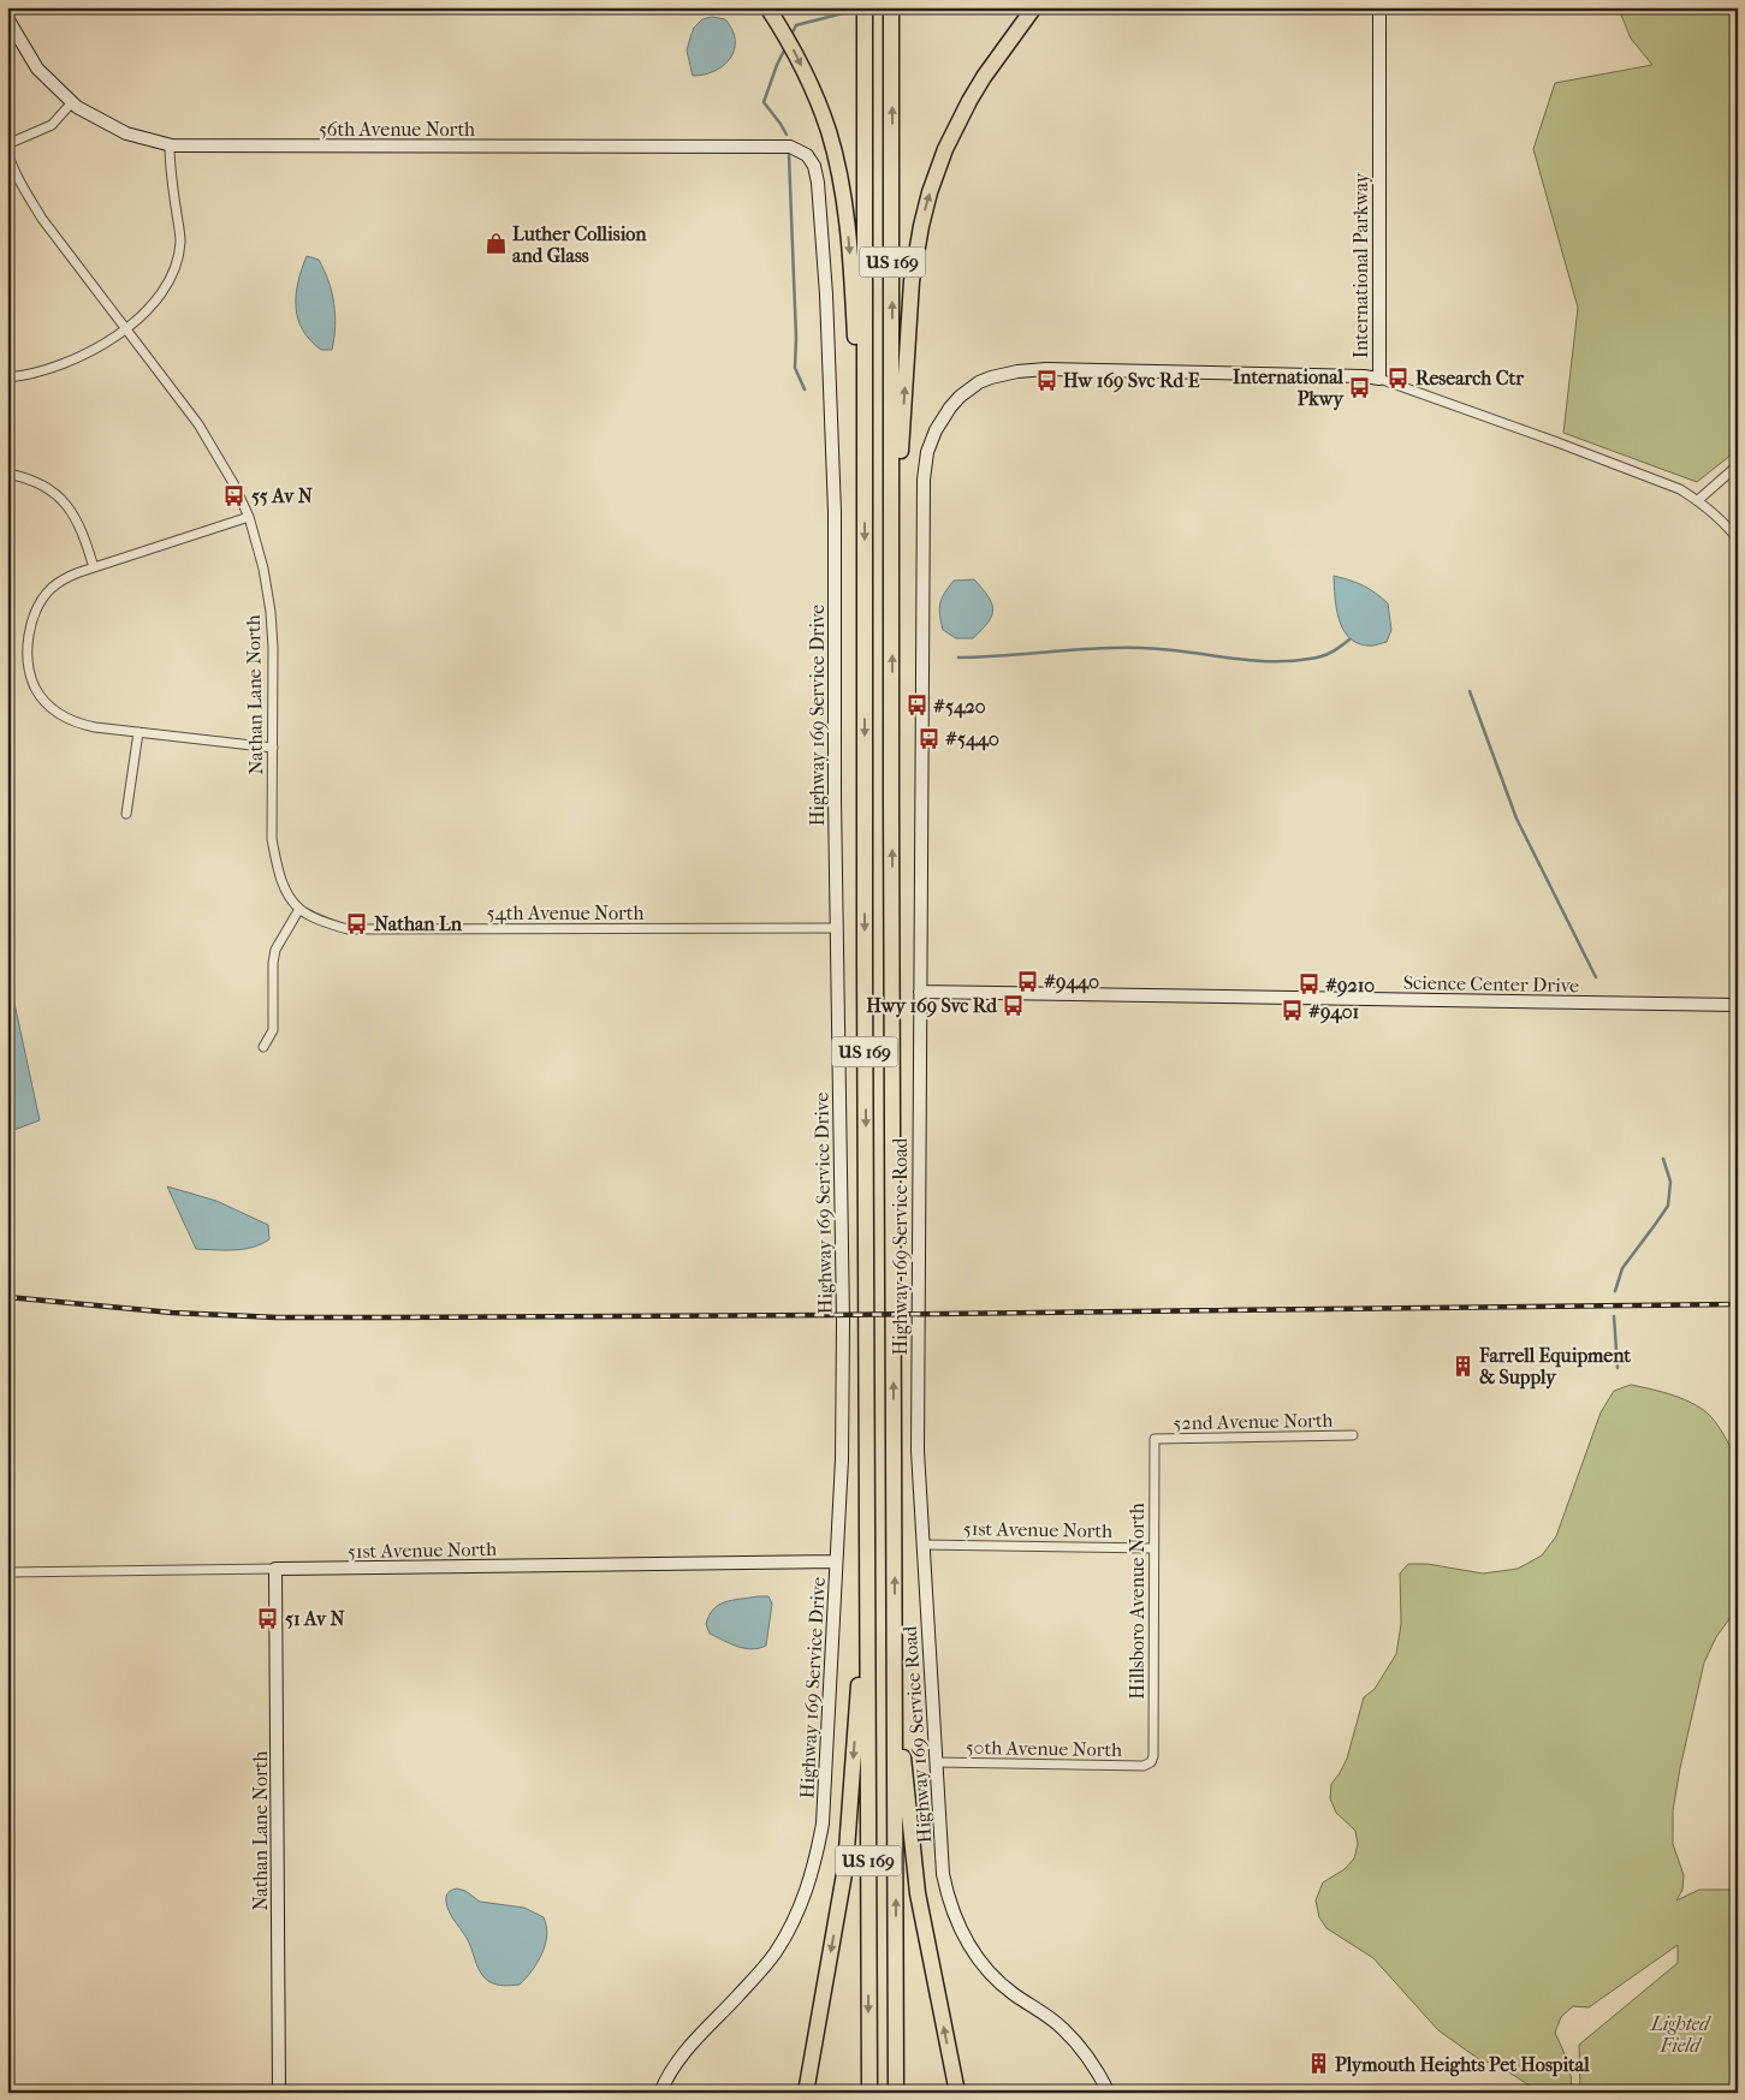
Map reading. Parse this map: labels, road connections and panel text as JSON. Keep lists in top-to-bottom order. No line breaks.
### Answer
{"streets":{"highway":["US 169"],"street":["56th Avenue North","International Parkway","Nathan Lane North","Highway 169 Service Drive","54th Avenue North","Science Center Drive","Highway 169 Service Road","52nd Avenue North","51st Avenue North","Hillsboro Avenue North","50th Avenue North"]},"crossings":[["56th Avenue North","Highway 169 Service Drive"],["International Parkway","Highway 169 Service Road"],["Nathan Lane North","54th Avenue North"],["Nathan Lane North","51st Avenue North"],["Highway 169 Service Drive","54th Avenue North"],["Highway 169 Service Drive","51st Avenue North"],["Science Center Drive","Highway 169 Service Road"],["Highway 169 Service Road","51st Avenue North"],["Highway 169 Service Road","50th Avenue North"],["52nd Avenue North","Hillsboro Avenue North"],["51st Avenue North","Hillsboro Avenue North"],["Hillsboro Avenue North","50th Avenue North"]],"parks":["Lighted Field"],"places":{"shop":["Luther Collision and Glass"],"bus stop":["Research Ctr","Hw 169 Svc Rd E","International Pkwy","55 Av N","#5420","#5440","Nathan Ln","#9440","#9210","Hwy 169 Svc Rd","#9401","51 Av N"],"building":["Farrell Equipment & Supply","Plymouth Heights Pet Hospital"]}}
